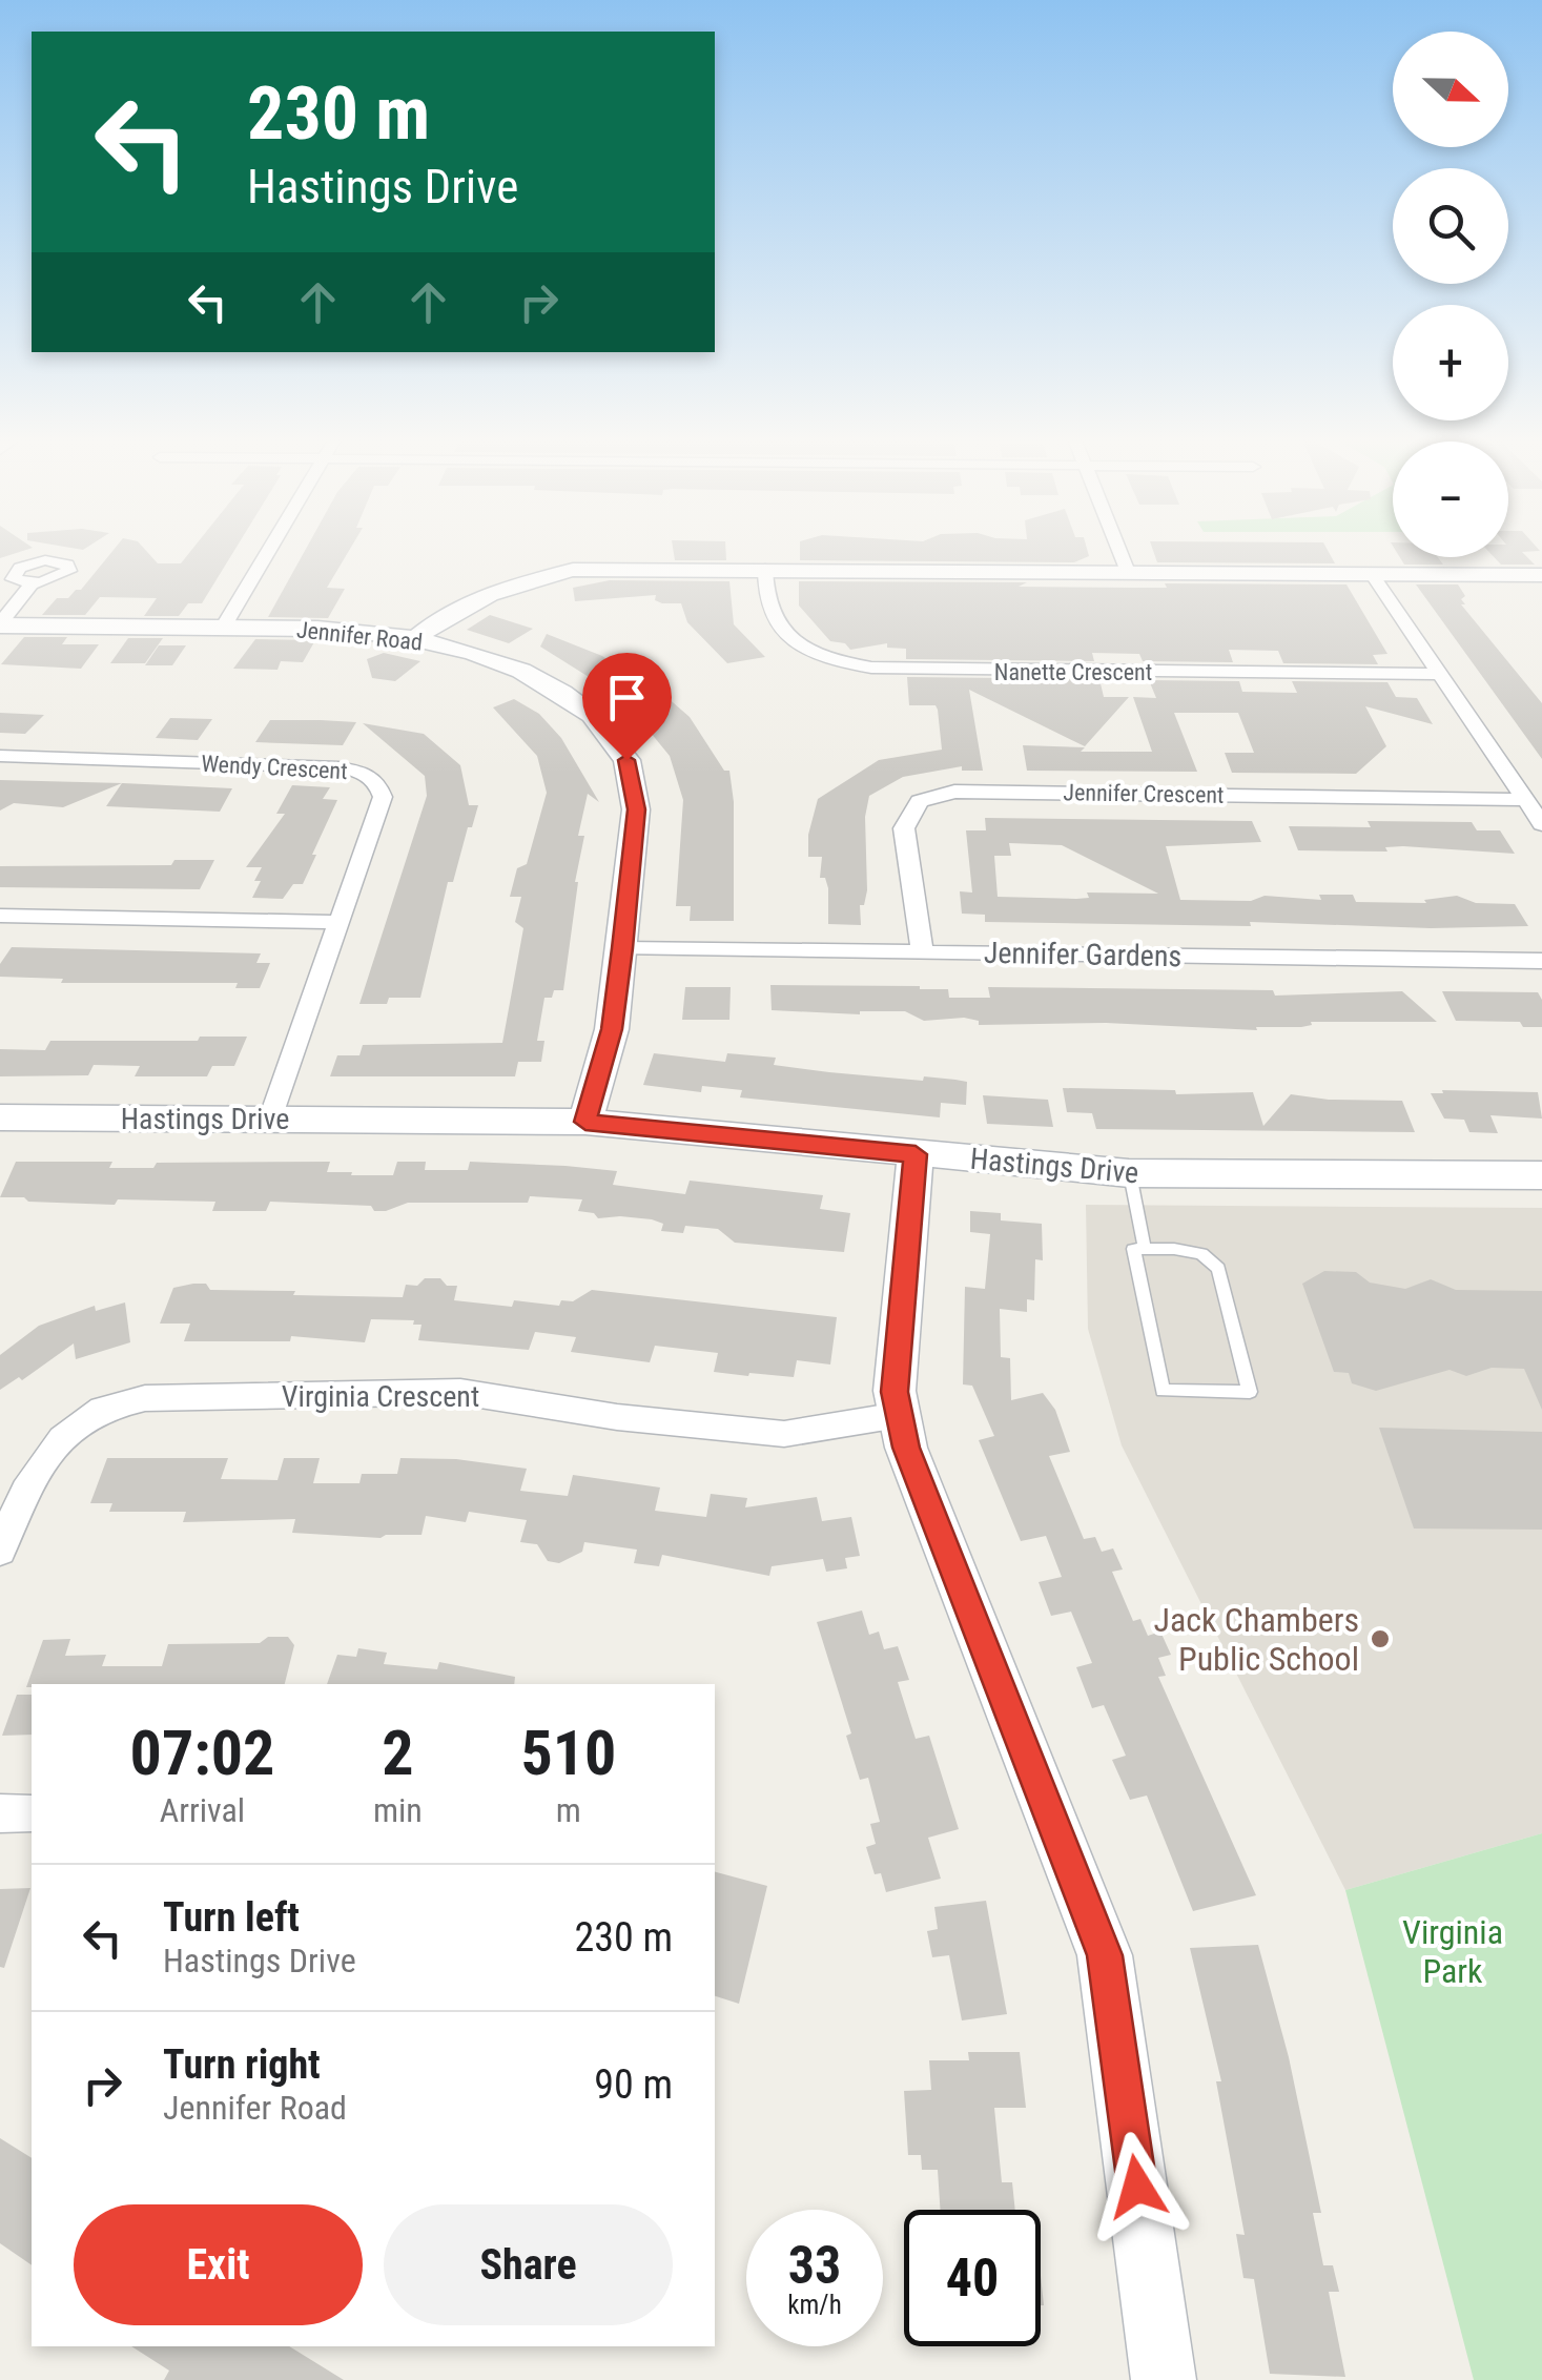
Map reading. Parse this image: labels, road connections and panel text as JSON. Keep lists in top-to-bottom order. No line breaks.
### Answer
{"streets":{"street":["Jennifer Road","Nanette Crescent","Wendy Crescent","Jennifer Crescent","Jennifer Gardens","Hastings Drive","Virginia Crescent"]},"crossings":[["Jennifer Road","Jennifer Gardens"],["Jennifer Road","Hastings Drive"],["Wendy Crescent","Hastings Drive"],["Jennifer Crescent","Jennifer Gardens"]],"parks":["Virginia Park"],"places":["Jack Chambers Public School"],"north":"right","page":{"map_buttons":["+","−"],"turn":["230 m","Hastings Drive"],"eta":["07:02","Arrival","2","min","510","m"],"list":[{"name":"Turn left","note":"Hastings Drive","value":"230 m"},{"name":"Turn right","note":"Jennifer Road","value":"90 m"}],"buttons":["Exit","Share"],"speed":"33 km/h","limit":"40"}}
